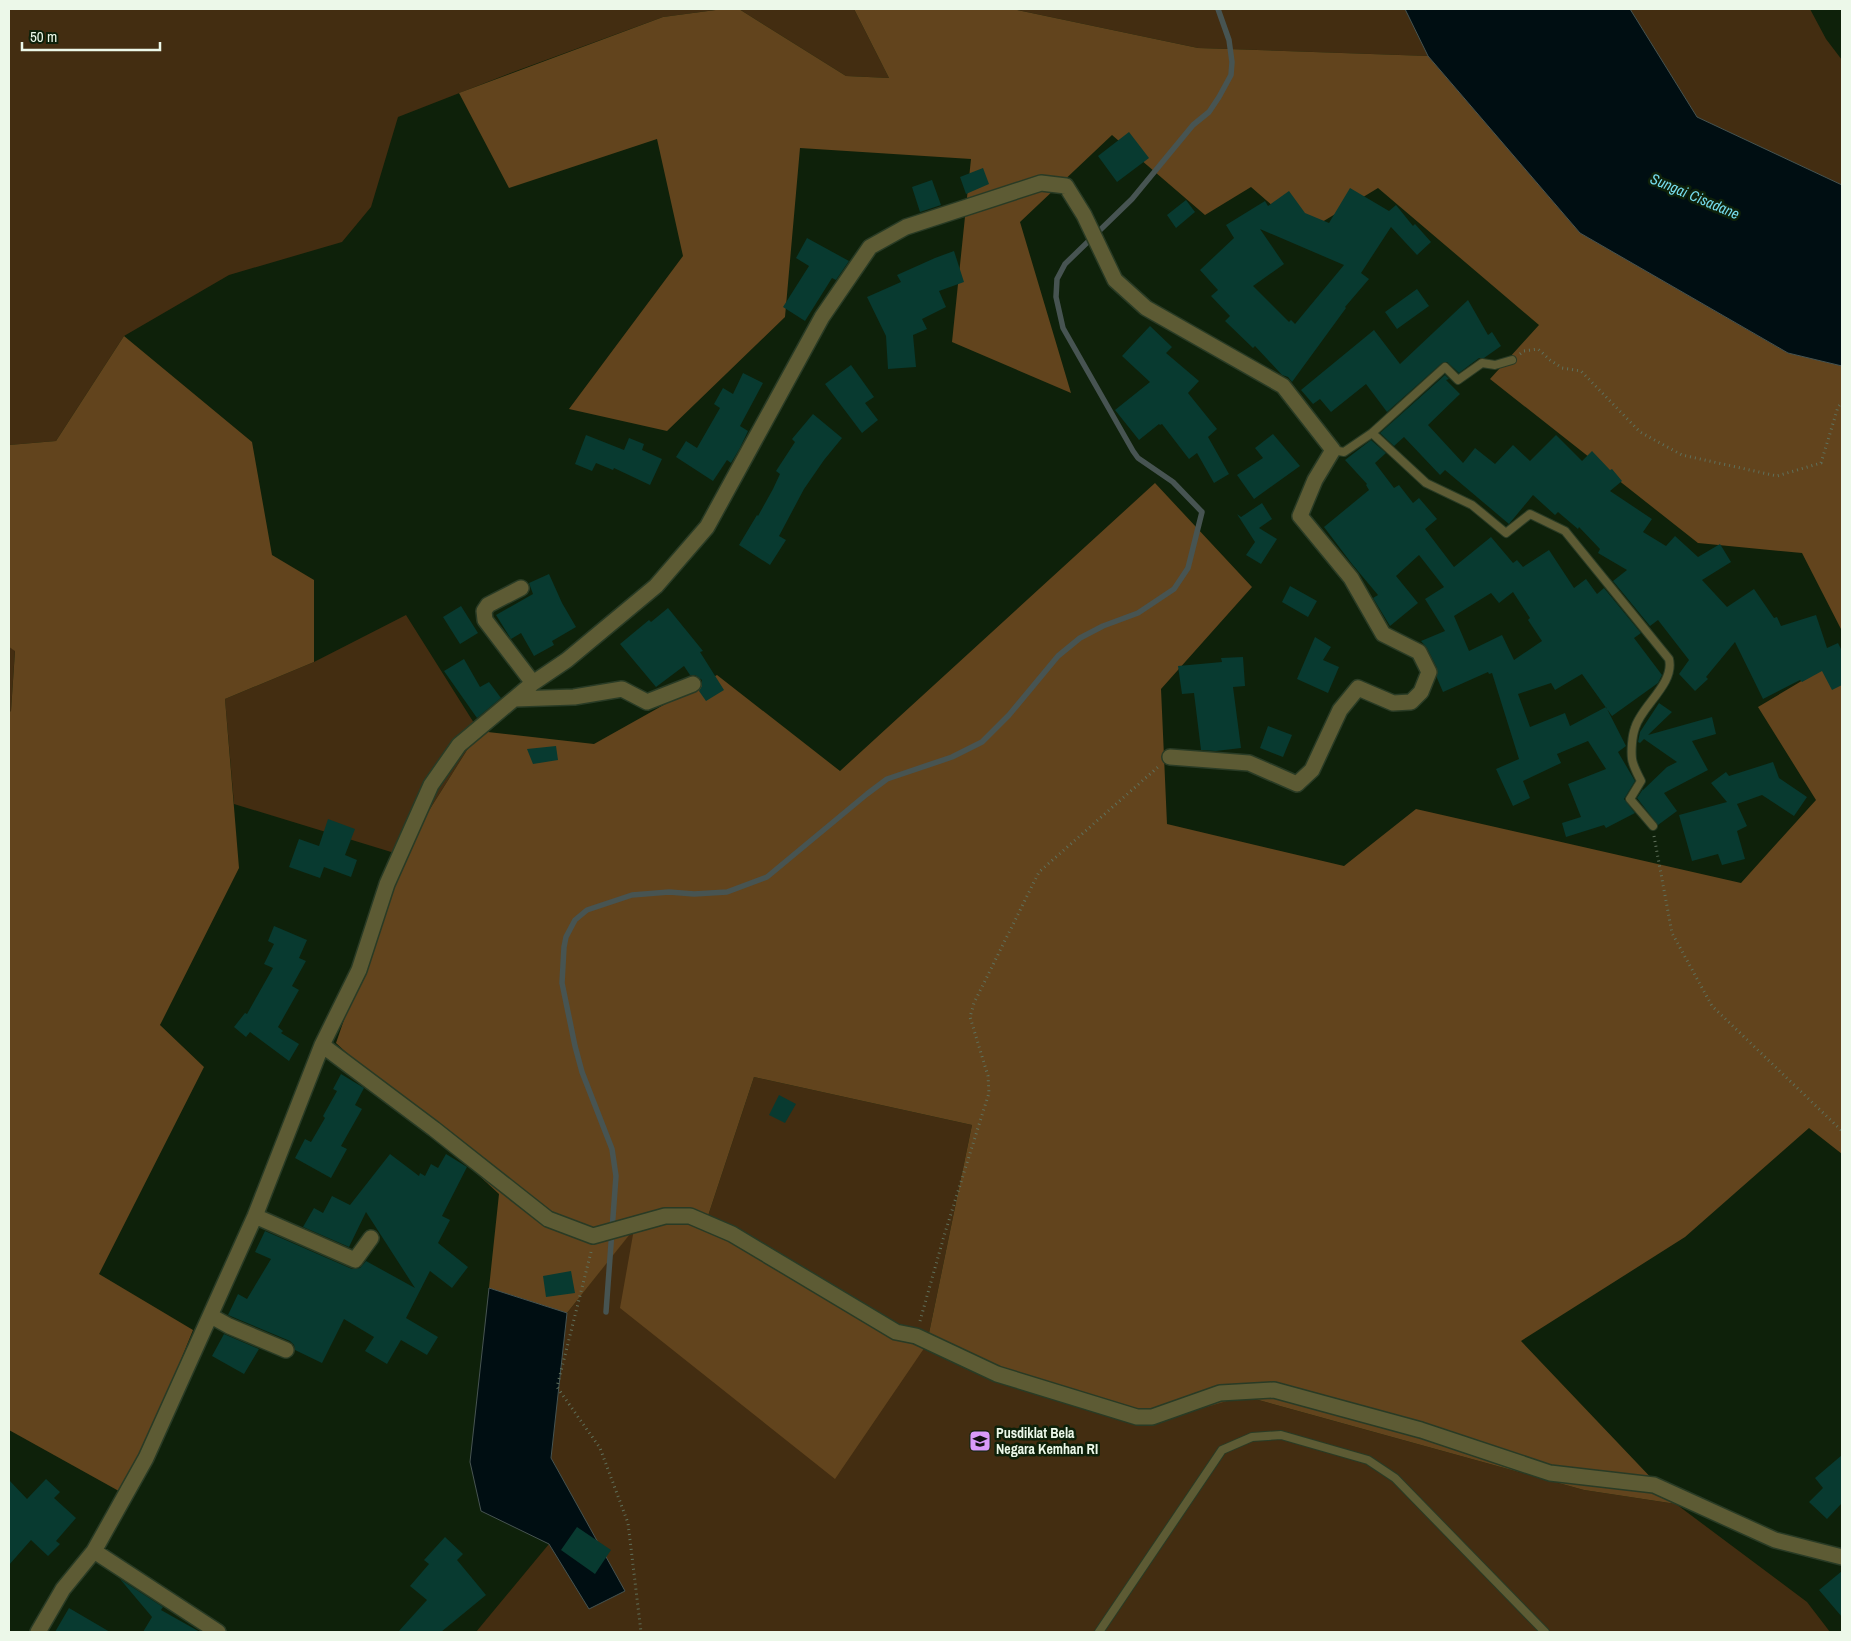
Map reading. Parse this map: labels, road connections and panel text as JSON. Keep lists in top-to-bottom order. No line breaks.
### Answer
{"water":["Sungai Cisadane"],"places":{"school or university":["Pusdiklat Bela Negara Kemhan RI"]},"scale_bar":"50 m"}
